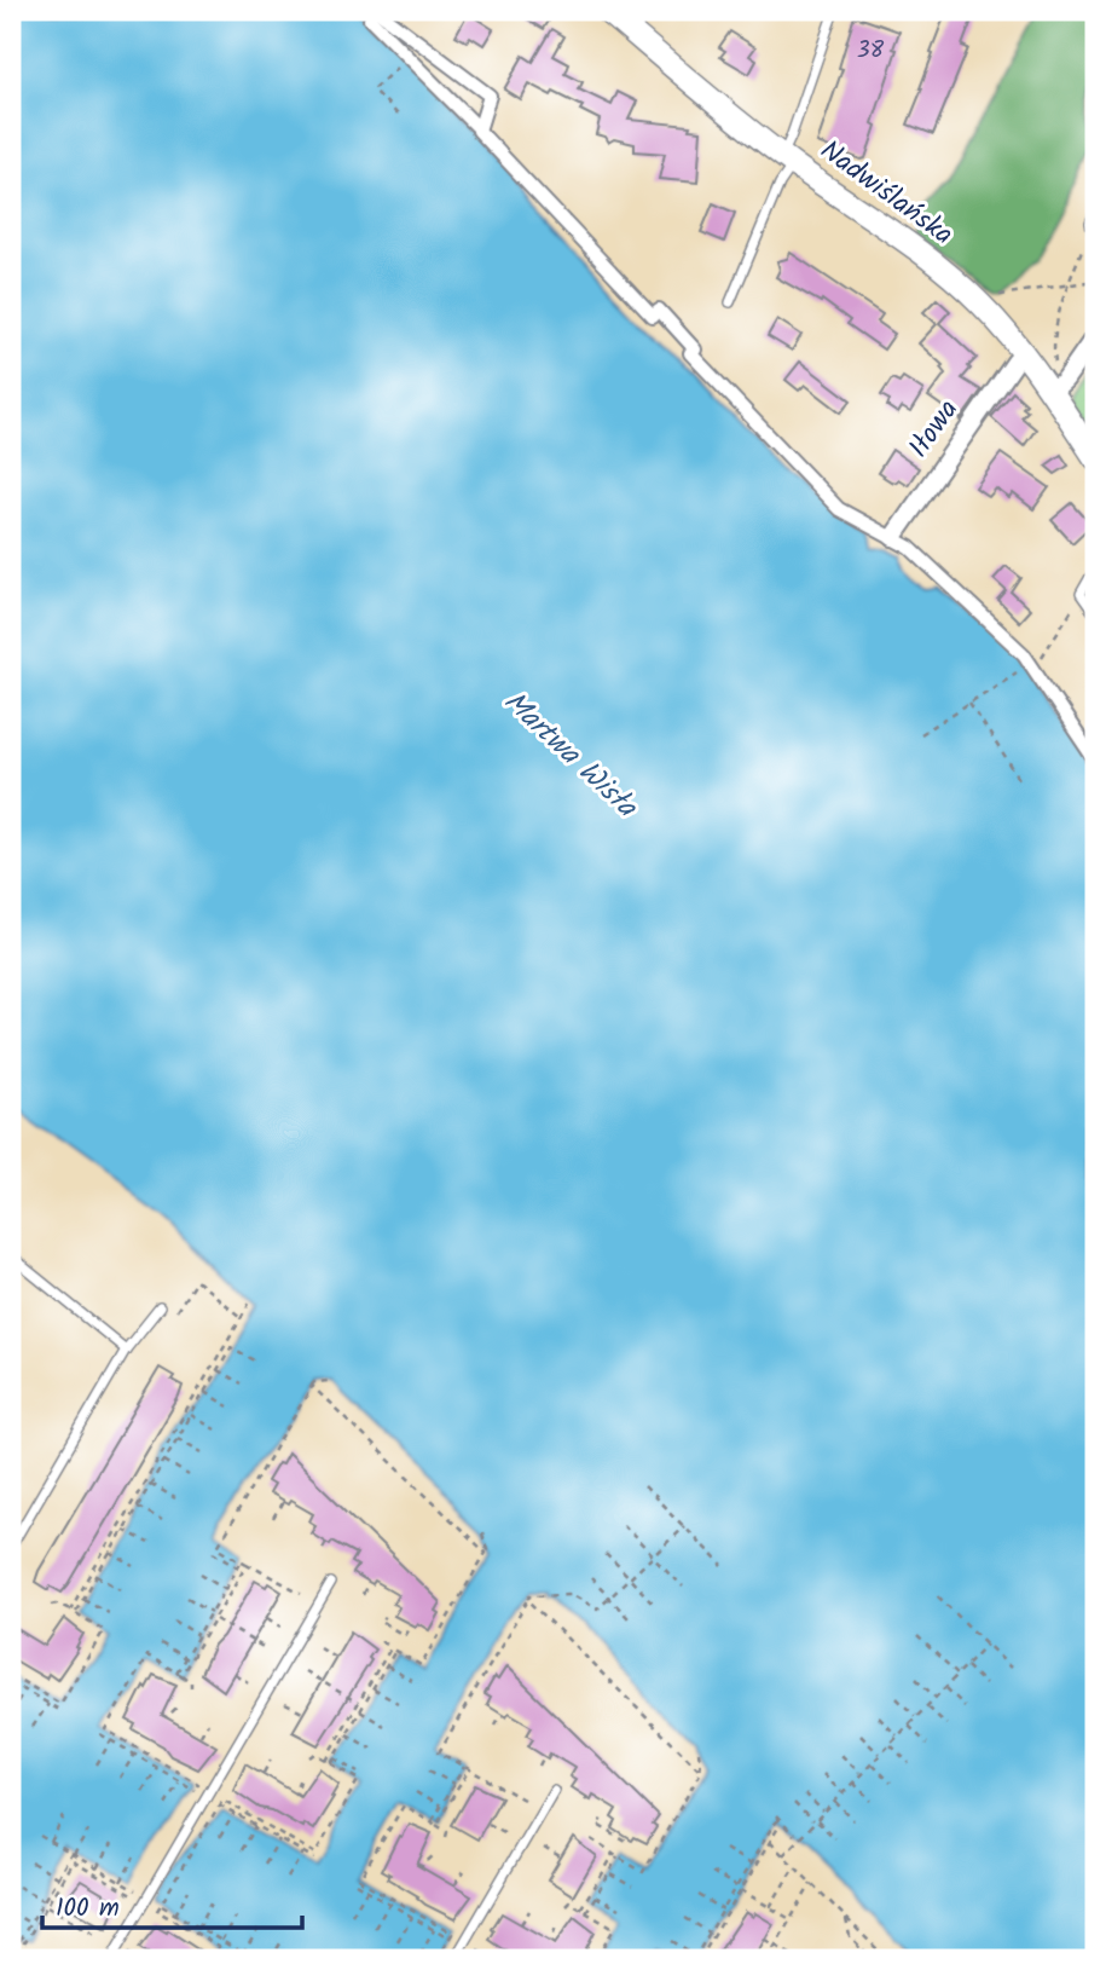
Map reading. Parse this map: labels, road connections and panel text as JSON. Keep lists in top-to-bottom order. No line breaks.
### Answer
{"streets":{"street":["Nadwiślańska","Iłowa"]},"crossings":[["Nadwiślańska","Iłowa"]],"water":["Martwa Wisła"],"house_numbers":["38"],"scale_bar":"100 m"}
